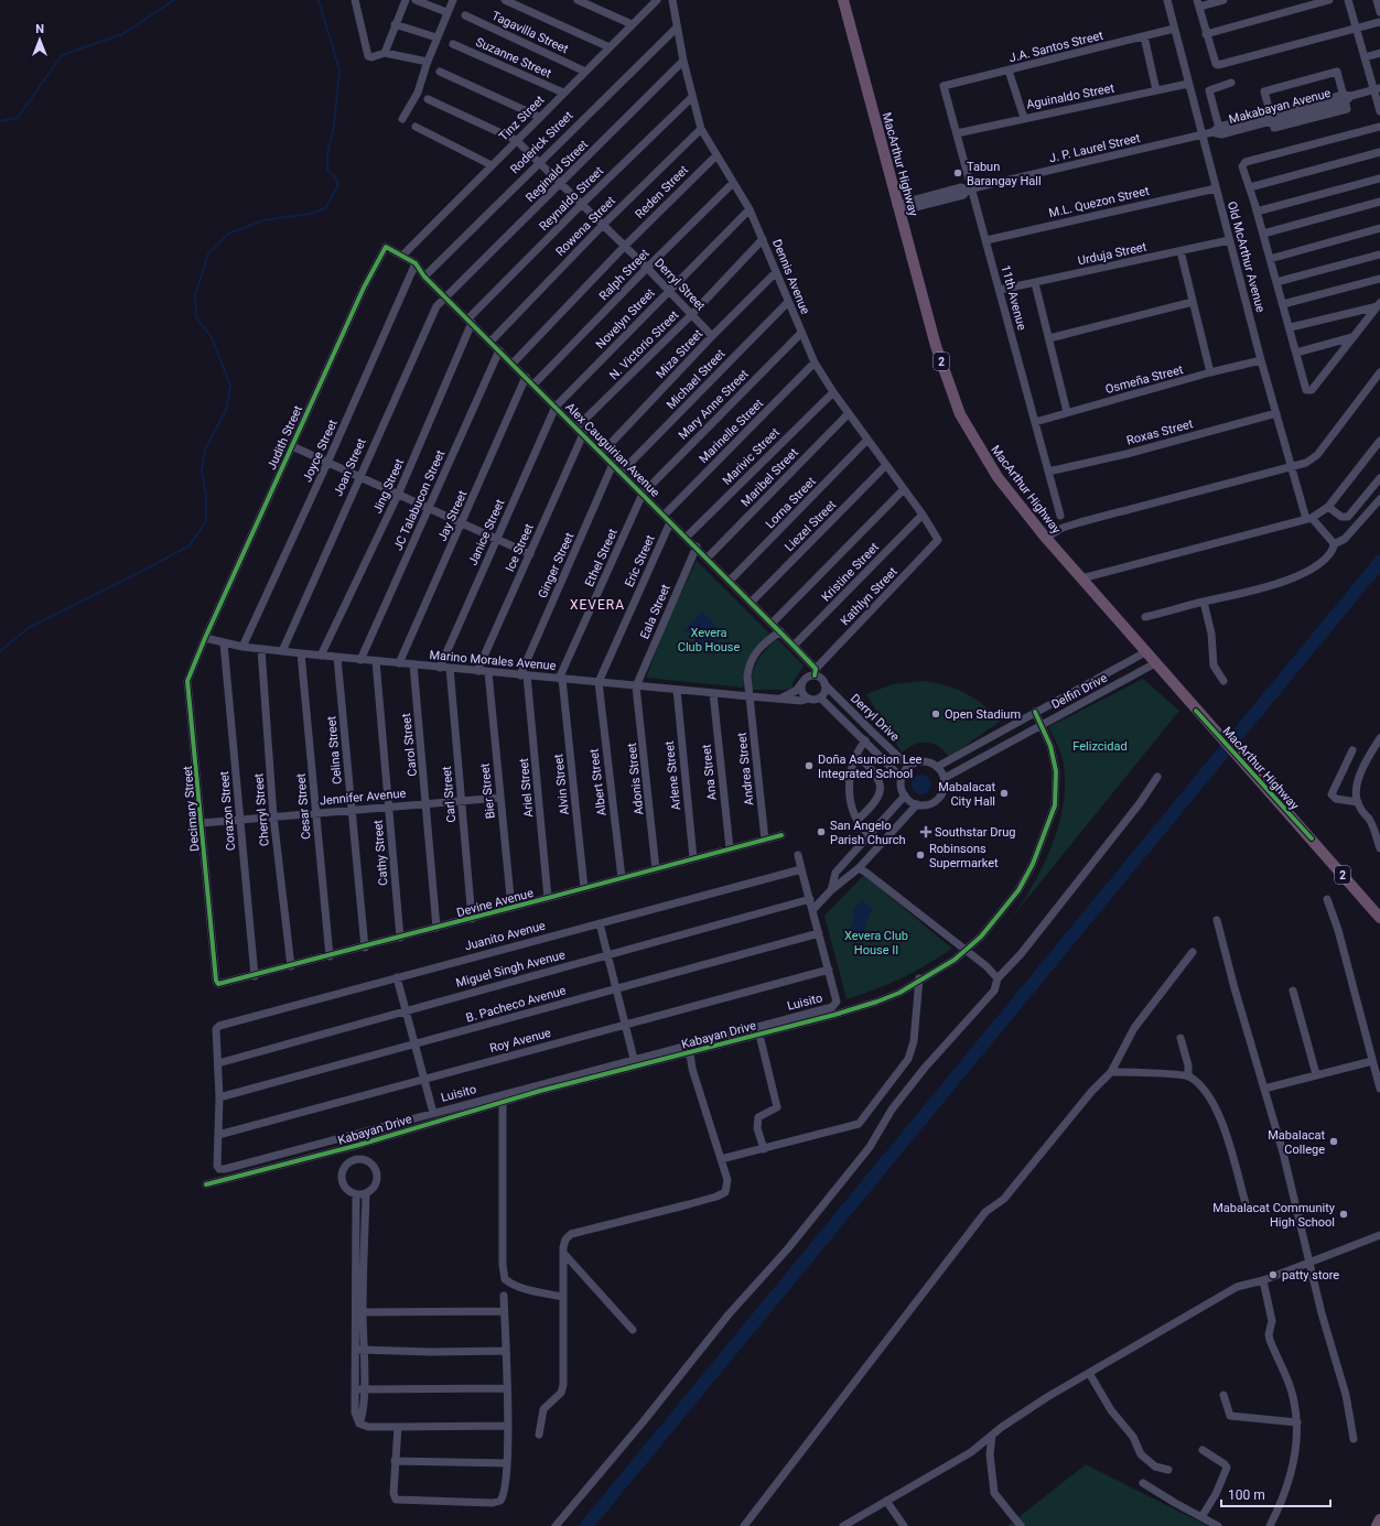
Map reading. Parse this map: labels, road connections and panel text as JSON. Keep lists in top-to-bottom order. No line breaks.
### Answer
{"streets":{"highway":["MacArthur Highway","2"],"street":["Tagavilla Street","J.A. Santos Street","Suzanne Street","Aguinaldo Street","Makabayan Avenue","Tinz Street","Roderick Street","J. P. Laurel Street","Reginald Street","Reden Street","Reynaldo Street","M.L. Quezon Street","Rowena Street","Urduja Street","Old McArthur Avenue","Ralph Street","Dennis Avenue","Derryl Street","11th Avenue","Novelyn Street","N. Victorio Street","Miza Street","Michael Street","Osmeña Street","Mary Anne Street","Marinelle Street","Roxas Street","Judith Street","Alex Cauguirian Avenue","Joyce Street","Marivic Street","Joan Street","Maribel Street","Jing Street","JC Talabucon Street","Lorna Street","Jay Street","Liezel Street","Janice Street","Ice Street","Ethel Street","Eric Street","Ginger Street","Kristine Street","Kathlyn Street","Eala Street","Marino Morales Avenue","Delfin Drive","Derryl Drive","Carol Street","Celina Street","Andrea Street","Ana Street","Arlene Street","Adonis Street","Albert Street","Alvin Street","Ariel Street","Bier Street","Carl Street","Jennifer Avenue","Cesar Street","Decimary Street","Cherryl Street","Corazon Street","Cathy Street","Devine Avenue","Juanito Avenue","Miguel Singh Avenue","Luisito","B. Pacheco Avenue","Kabayan Drive","Roy Avenue"]},"crossings":[["Tagavilla Street","Tinz Street"],["J.A. Santos Street","Old McArthur Avenue"],["J.A. Santos Street","11th Avenue"],["Suzanne Street","Tinz Street"],["Aguinaldo Street","Old McArthur Avenue"],["Aguinaldo Street","11th Avenue"],["Makabayan Avenue","J. P. Laurel Street"],["Makabayan Avenue","Old McArthur Avenue"],["Tinz Street","Derryl Street"],["Tinz Street","Alex Cauguirian Avenue"],["Roderick Street","Dennis Avenue"],["Roderick Street","Derryl Street"],["Roderick Street","Alex Cauguirian Avenue"],["J. P. Laurel Street","MacArthur Highway"],["J. P. Laurel Street","Old McArthur Avenue"],["J. P. Laurel Street","11th Avenue"],["MacArthur Highway","Delfin Drive"],["Reginald Street","Dennis Avenue"],["Reginald Street","Derryl Street"],["Reginald Street","Alex Cauguirian Avenue"],["Reginald Street","Joan Street"],["Reden Street","Dennis Avenue"],["Reden Street","Derryl Street"],["Reden Street","Alex Cauguirian Avenue"],["Reynaldo Street","Dennis Avenue"],["Reynaldo Street","Derryl Street"],["Reynaldo Street","Alex Cauguirian Avenue"],["Reynaldo Street","Jing Street"],["M.L. Quezon Street","Old McArthur Avenue"],["M.L. Quezon Street","11th Avenue"],["Rowena Street","Dennis Avenue"],["Rowena Street","Derryl Street"],["Rowena Street","Alex Cauguirian Avenue"],["Urduja Street","Old McArthur Avenue"],["Urduja Street","11th Avenue"],["Old McArthur Avenue","Osmeña Street"],["Old McArthur Avenue","Roxas Street"],["Ralph Street","Dennis Avenue"],["Ralph Street","Derryl Street"],["Ralph Street","Alex Cauguirian Avenue"],["Dennis Avenue","Novelyn Street"],["Dennis Avenue","N. Victorio Street"],["Dennis Avenue","Miza Street"],["Dennis Avenue","Michael Street"],["Dennis Avenue","Mary Anne Street"],["Dennis Avenue","Marinelle Street"],["Dennis Avenue","Marivic Street"],["Dennis Avenue","Maribel Street"],["Dennis Avenue","Lorna Street"],["Dennis Avenue","Liezel Street"],["Dennis Avenue","Kristine Street"],["Dennis Avenue","Kathlyn Street"],["Derryl Street","Novelyn Street"],["Derryl Street","N. Victorio Street"],["Derryl Street","Miza Street"],["11th Avenue","Osmeña Street"],["11th Avenue","Roxas Street"],["Novelyn Street","Alex Cauguirian Avenue"],["Novelyn Street","Janice Street"],["N. Victorio Street","Alex Cauguirian Avenue"],["Miza Street","Alex Cauguirian Avenue"],["Michael Street","Alex Cauguirian Avenue"],["Mary Anne Street","Alex Cauguirian Avenue"],["Mary Anne Street","Ethel Street"],["Marinelle Street","Alex Cauguirian Avenue"],["Judith Street","Alex Cauguirian Avenue"],["Judith Street","Marino Morales Avenue"],["Judith Street","Decimary Street"],["Alex Cauguirian Avenue","Joyce Street"],["Alex Cauguirian Avenue","Marivic Street"],["Alex Cauguirian Avenue","Joan Street"],["Alex Cauguirian Avenue","Maribel Street"],["Alex Cauguirian Avenue","Jing Street"],["Alex Cauguirian Avenue","JC Talabucon Street"],["Alex Cauguirian Avenue","Lorna Street"],["Alex Cauguirian Avenue","Jay Street"],["Alex Cauguirian Avenue","Liezel Street"],["Alex Cauguirian Avenue","Janice Street"],["Alex Cauguirian Avenue","Ice Street"],["Alex Cauguirian Avenue","Ethel Street"],["Alex Cauguirian Avenue","Eric Street"],["Alex Cauguirian Avenue","Ginger Street"],["Alex Cauguirian Avenue","Kristine Street"],["Alex Cauguirian Avenue","Kathlyn Street"],["Alex Cauguirian Avenue","Eala Street"],["Alex Cauguirian Avenue","Marino Morales Avenue"],["Alex Cauguirian Avenue","Derryl Drive"],["Alex Cauguirian Avenue","Andrea Street"],["Joyce Street","Marino Morales Avenue"],["Joan Street","Marino Morales Avenue"],["Jing Street","Marino Morales Avenue"],["JC Talabucon Street","Marino Morales Avenue"],["Jay Street","Marino Morales Avenue"],["Janice Street","Marino Morales Avenue"],["Ice Street","Marino Morales Avenue"],["Ethel Street","Marino Morales Avenue"],["Ethel Street","Alvin Street"],["Eric Street","Marino Morales Avenue"],["Eric Street","Albert Street"],["Ginger Street","Marino Morales Avenue"],["Ginger Street","Ariel Street"],["Kathlyn Street","Marino Morales Avenue"],["Kathlyn Street","Derryl Drive"],["Eala Street","Marino Morales Avenue"],["Eala Street","Adonis Street"],["Marino Morales Avenue","Derryl Drive"],["Marino Morales Avenue","Carol Street"],["Marino Morales Avenue","Celina Street"],["Marino Morales Avenue","Andrea Street"],["Marino Morales Avenue","Ana Street"],["Marino Morales Avenue","Arlene Street"],["Marino Morales Avenue","Adonis Street"],["Marino Morales Avenue","Albert Street"],["Marino Morales Avenue","Alvin Street"],["Marino Morales Avenue","Ariel Street"],["Marino Morales Avenue","Bier Street"],["Marino Morales Avenue","Carl Street"],["Marino Morales Avenue","Cesar Street"],["Marino Morales Avenue","Decimary Street"],["Marino Morales Avenue","Cherryl Street"],["Marino Morales Avenue","Corazon Street"],["Marino Morales Avenue","Cathy Street"],["Delfin Drive","Derryl Drive"],["Delfin Drive","Kabayan Drive"],["Carol Street","Jennifer Avenue"],["Carol Street","Devine Avenue"],["Celina Street","Jennifer Avenue"],["Celina Street","Devine Avenue"],["Andrea Street","Devine Avenue"],["Ana Street","Devine Avenue"],["Arlene Street","Devine Avenue"],["Adonis Street","Devine Avenue"],["Albert Street","Devine Avenue"],["Alvin Street","Devine Avenue"],["Ariel Street","Devine Avenue"],["Bier Street","Jennifer Avenue"],["Bier Street","Devine Avenue"],["Carl Street","Jennifer Avenue"],["Carl Street","Devine Avenue"],["Jennifer Avenue","Cesar Street"],["Jennifer Avenue","Decimary Street"],["Jennifer Avenue","Cherryl Street"],["Jennifer Avenue","Corazon Street"],["Jennifer Avenue","Cathy Street"],["Cesar Street","Devine Avenue"],["Decimary Street","Devine Avenue"],["Cherryl Street","Devine Avenue"],["Corazon Street","Devine Avenue"],["Cathy Street","Devine Avenue"],["Juanito Avenue","Luisito"],["Miguel Singh Avenue","Luisito"],["Luisito","B. Pacheco Avenue"],["Luisito","Roy Avenue"]],"districts":["XEVERA"],"parks":["Xevera Club House","Felizcidad","Xevera Club House II"],"places":{"other":["Tabun Barangay Hall","Open Stadium","Doña Asuncion Lee Integrated School","Mabalacat City Hall","San Angelo Parish Church","Robinsons Supermarket","Mabalacat College","Mabalacat Community High School","patty store"],"health":["Southstar Drug"]},"scale_bar":"100 m","north":"top"}
